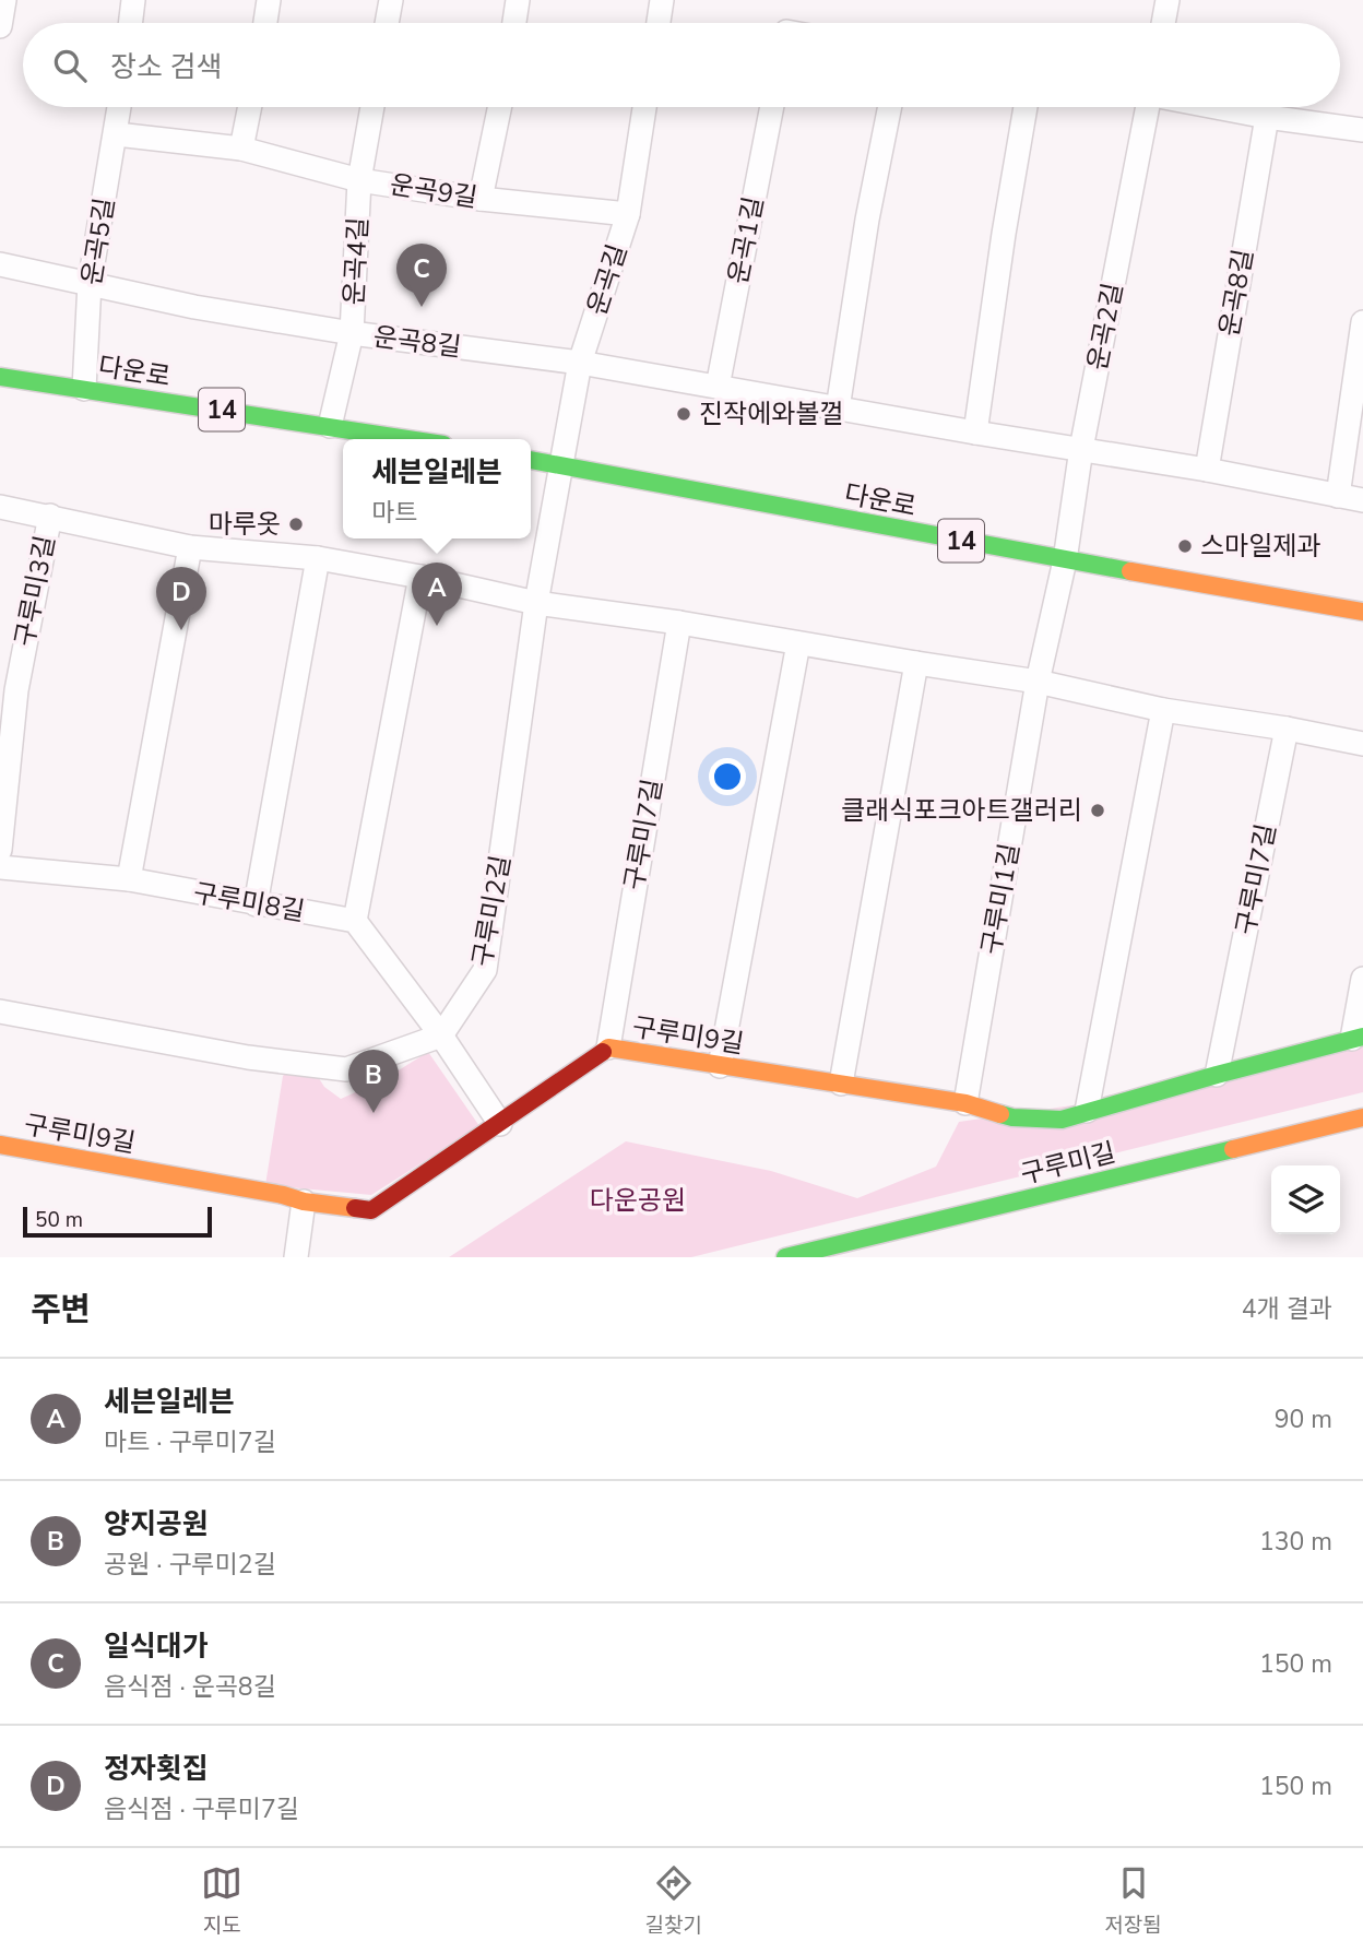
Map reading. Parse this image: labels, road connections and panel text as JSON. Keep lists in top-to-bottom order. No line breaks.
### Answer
{"streets":{"street":["운곡9길","운곡1길","운곡5길","운곡4길","운곡길","운곡8길","운곡2길","다운로","14","구루미3길","구루미7길","구루미1길","구루미8길","구루미2길","구루미9길","구루미길"]},"crossings":[["운곡9길","운곡5길"],["운곡9길","운곡4길"],["운곡9길","운곡길"],["운곡1길","운곡8길"],["운곡5길","운곡8길"],["운곡5길","다운로"],["운곡4길","운곡8길"],["운곡4길","다운로"],["운곡길","운곡8길"],["운곡길","다운로"],["운곡길","구루미2길"],["운곡8길","운곡2길"],["운곡2길","다운로"],["운곡2길","구루미1길"],["다운로","구루미1길"],["다운로","구루미2길"],["구루미7길","구루미9길"],["구루미1길","구루미9길"]],"parks":["다운공원"],"places":["진작에와볼껄","마루옷","스마일제과","클래식포크아트갤러리"],"scale_bar":"50 m","page":{"search":"장소 검색","pins":["C","A","D","B"],"popup":["세븐일레븐","마트"],"scale":"50 m","heading":["주변","4개 결과"],"list":[{"mark":"A","name":"세븐일레븐","note":"마트 · 구루미7길","value":"90 m"},{"mark":"B","name":"양지공원","note":"공원 · 구루미2길","value":"130 m"},{"mark":"C","name":"일식대가","note":"음식점 · 운곡8길","value":"150 m"},{"mark":"D","name":"정자횟집","note":"음식점 · 구루미7길","value":"150 m"}],"nav":["지도","길찾기","저장됨"]}}
